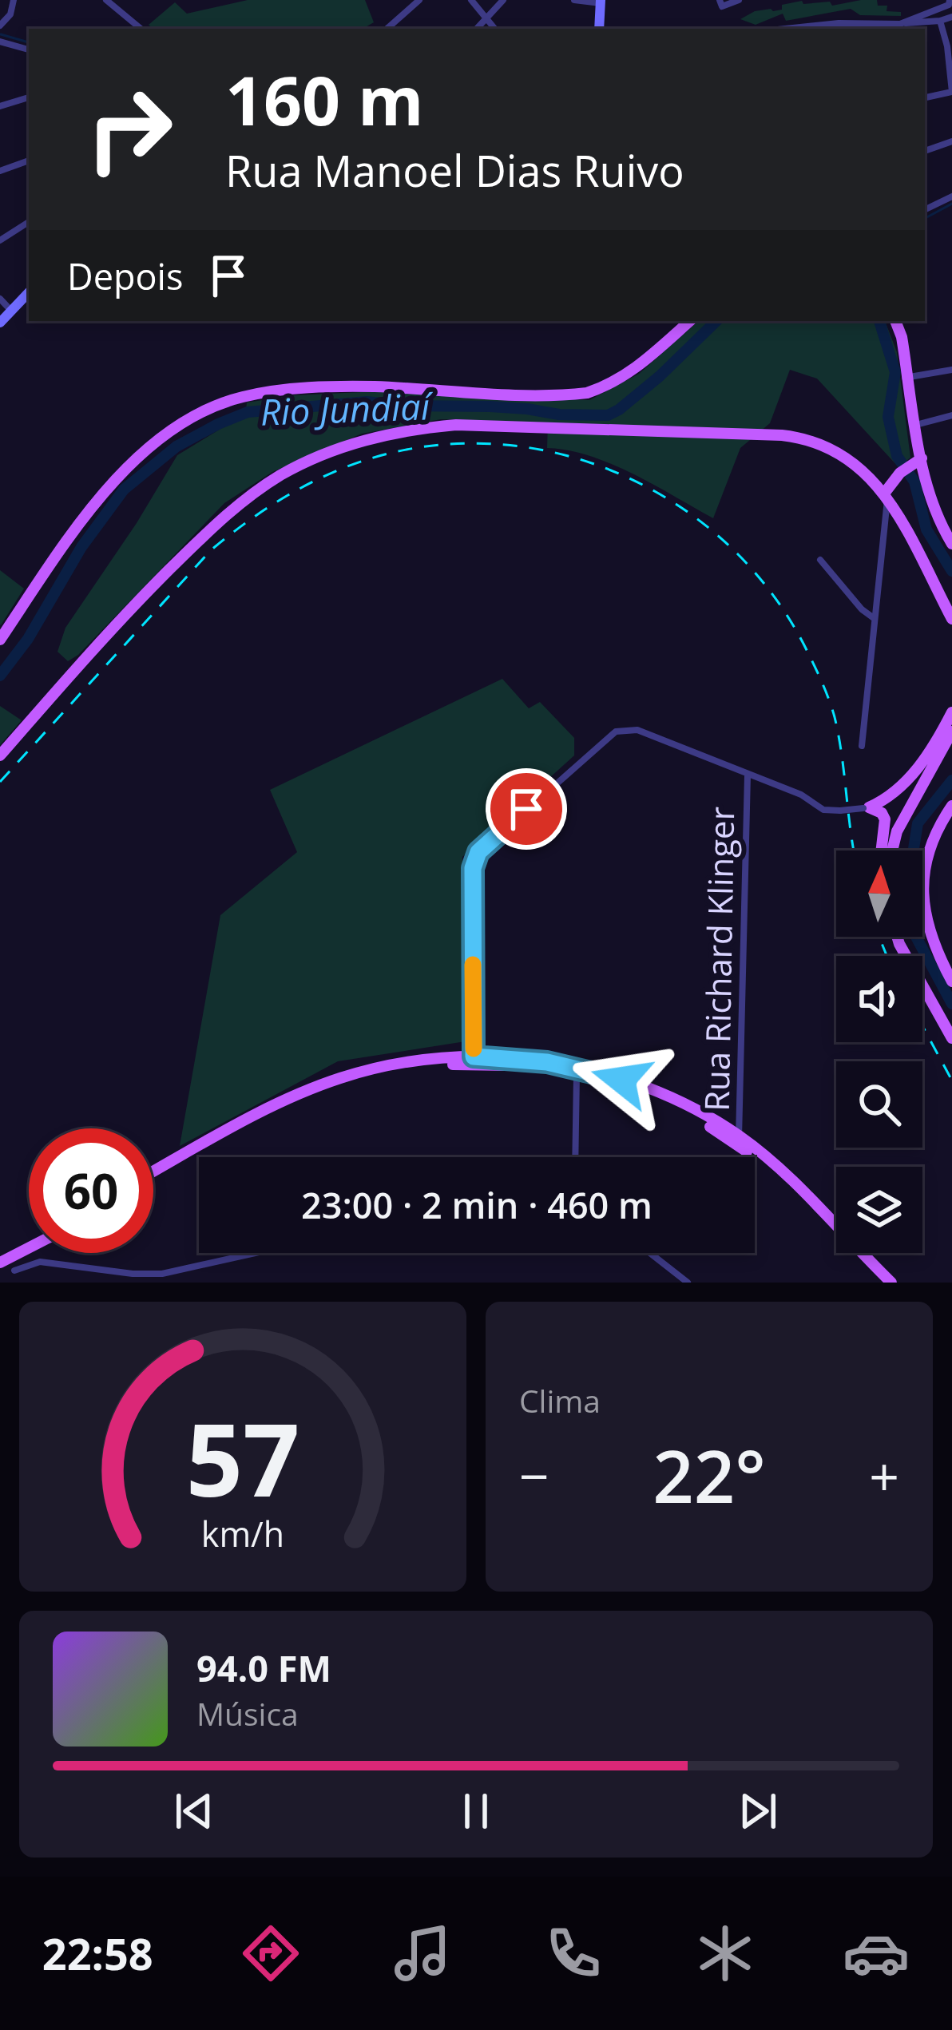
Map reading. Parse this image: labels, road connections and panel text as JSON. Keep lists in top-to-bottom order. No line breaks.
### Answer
{"streets":{"street":["Rua Richard Klinger"]},"water":["Rio Jundiaí"],"north":"top","page":{"turn":["160 m","Rua Manoel Dias Ruivo"],"then":"Depois","limit":"60","trip":"23:00 · 2 min · 460 m","tile":"Clima","heat":["−","22°","+"],"song":["94.0 FM","Música"],"tabs":"22:58","gauge":["57","km/h"]}}
